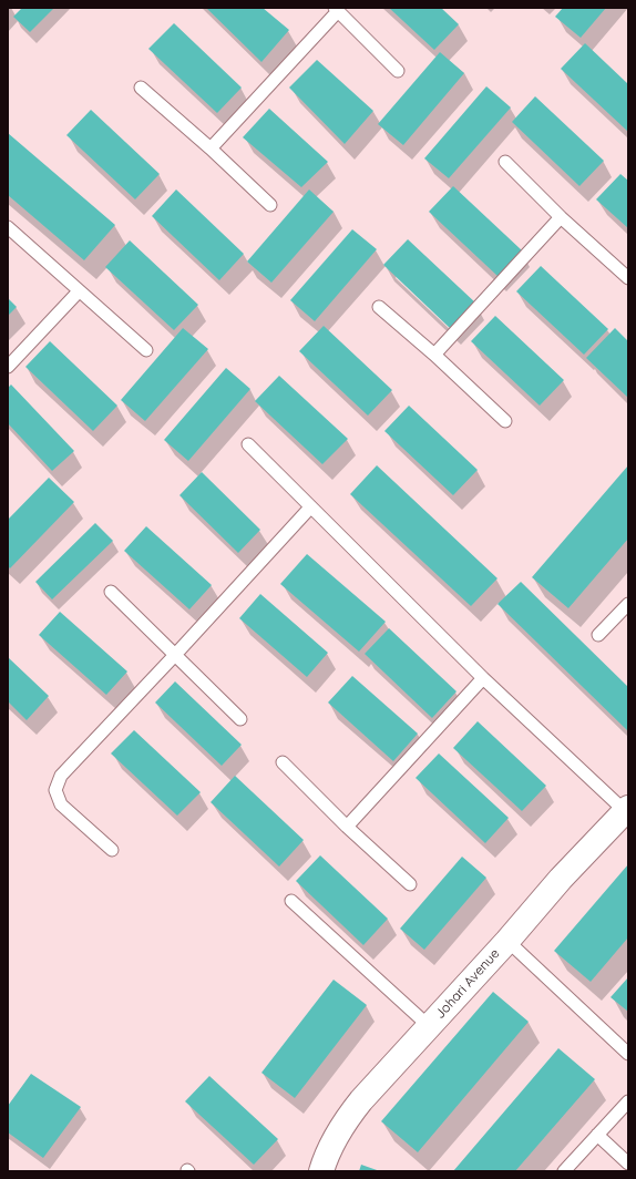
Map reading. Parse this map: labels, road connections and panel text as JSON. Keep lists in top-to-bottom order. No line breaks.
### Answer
{"streets":{"street":["Johari Avenue"]}}
